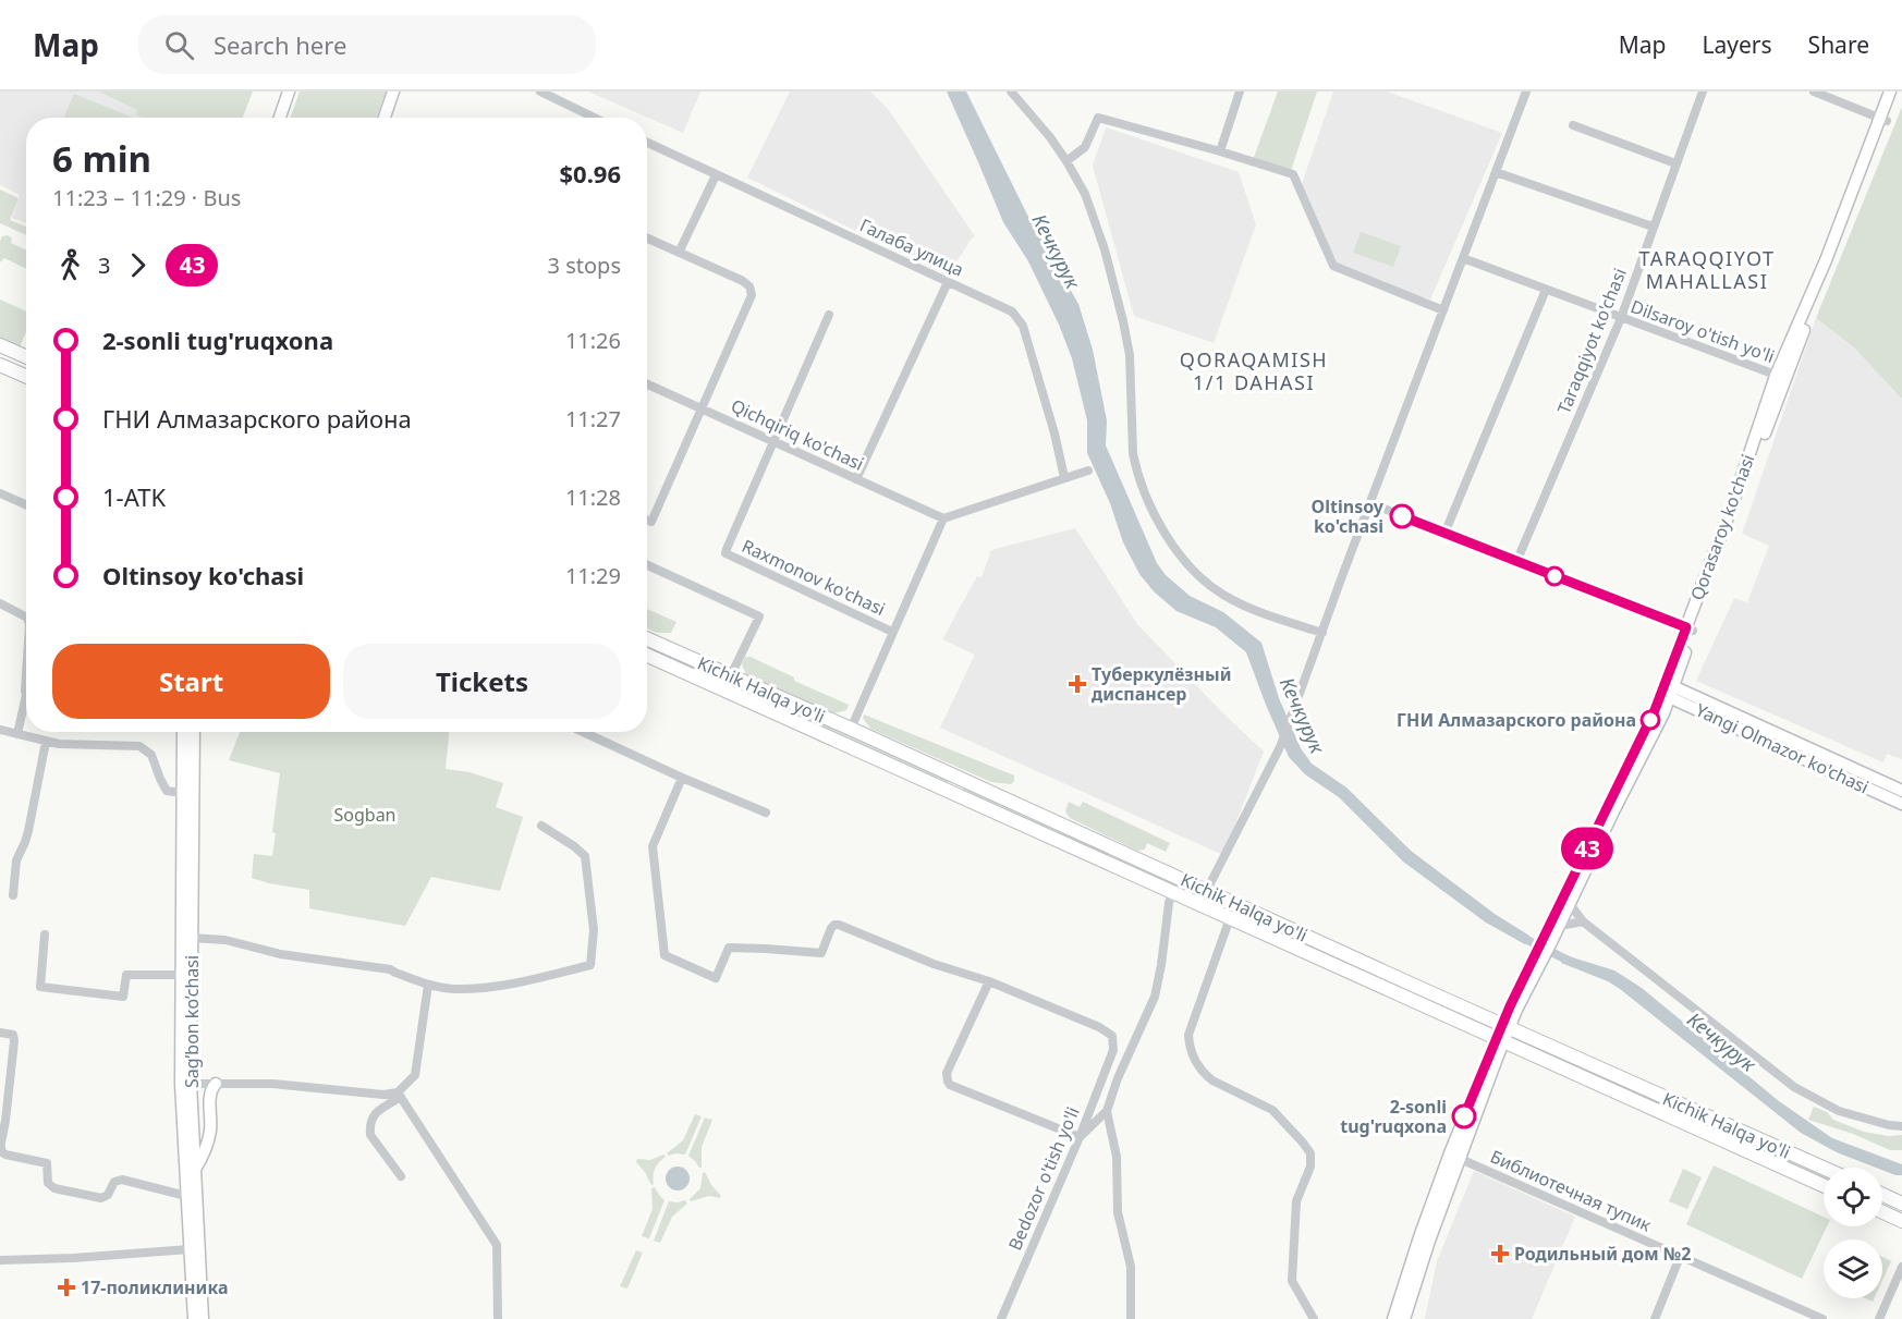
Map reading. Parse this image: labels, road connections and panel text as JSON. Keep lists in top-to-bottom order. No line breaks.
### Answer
{"streets":{"highway":["Kichik Halqa yo'li"],"main road":["Qorasaroy ko'chasi","Yangi Olmazor ko'chasi","Sag’bon ko’chasi"],"street":["Галаба улица","Dilsaroy o'tish yo'li","Taraqqiyot ko'chasi","Qichqiriq ko'chasi","Raxmonov ko'chasi","Bedozor o'tish yo'li","Библиотечная тупик"]},"crossings":[["Dilsaroy o'tish yo'li","Taraqqiyot ko'chasi"],["Dilsaroy o'tish yo'li","Qorasaroy ko'chasi"],["Qichqiriq ko'chasi","Raxmonov ko'chasi"],["Qorasaroy ko'chasi","Kichik Halqa yo'li"],["Qorasaroy ko'chasi","Yangi Olmazor ko'chasi"],["Qorasaroy ko'chasi","Библиотечная тупик"],["Raxmonov ko'chasi","Kichik Halqa yo'li"]],"districts":["TARAQQIYOT MAHALLASI","QORAQAMISH 1/1 DAHASI"],"water":["Кечкурук"],"parks":["Sogban"],"places":{"other":["Oltinsoy ko'chasi","ГНИ Алмазарского района","2-sonli tug'ruqxona"],"health":["Туберкулёзный диспансер","Родильный дом №2","17-поликлиника"]},"lines":["bus line 43"],"page":{"header":"Map","search":"Search here","nav":["Map","Layers","Share"],"on_map":"43","heading":["6 min","11:23 – 11:29 · Bus","$0.96"],"legs":["3","43","3 stops"],"list":[{"name":"2-sonli tug'ruqxona","value":"11:26"},{"name":"ГНИ Алмазарского района","value":"11:27"},{"name":"1-ATK","value":"11:28"},{"name":"Oltinsoy ko'chasi","value":"11:29"}],"buttons":["Start","Tickets"]}}
